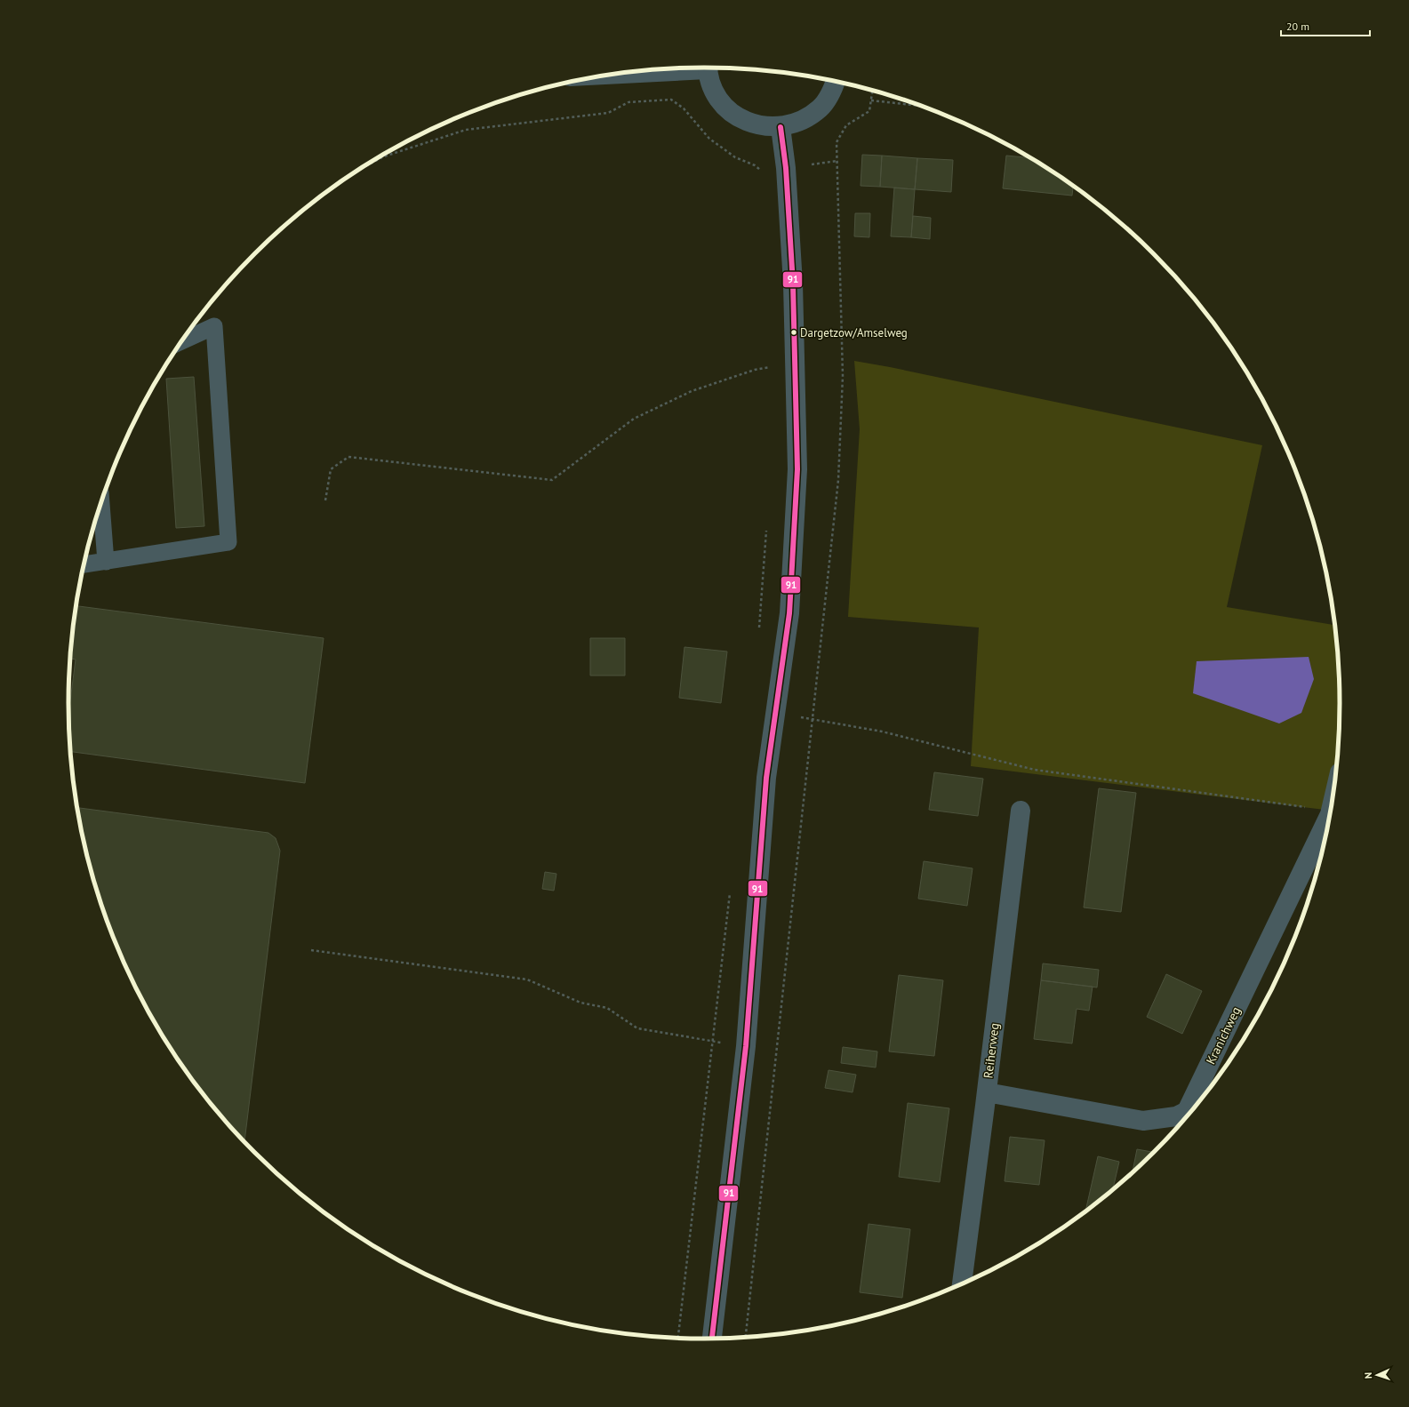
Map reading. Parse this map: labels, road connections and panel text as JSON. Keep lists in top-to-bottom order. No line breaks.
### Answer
{"streets":{"street":["Kranichweg","Reiherweg"]},"crossings":[["Kranichweg","Reiherweg"]],"places":["Dargetzow/Amselweg"],"lines":["transit line 91"],"scale_bar":"20 m","north":"left"}
